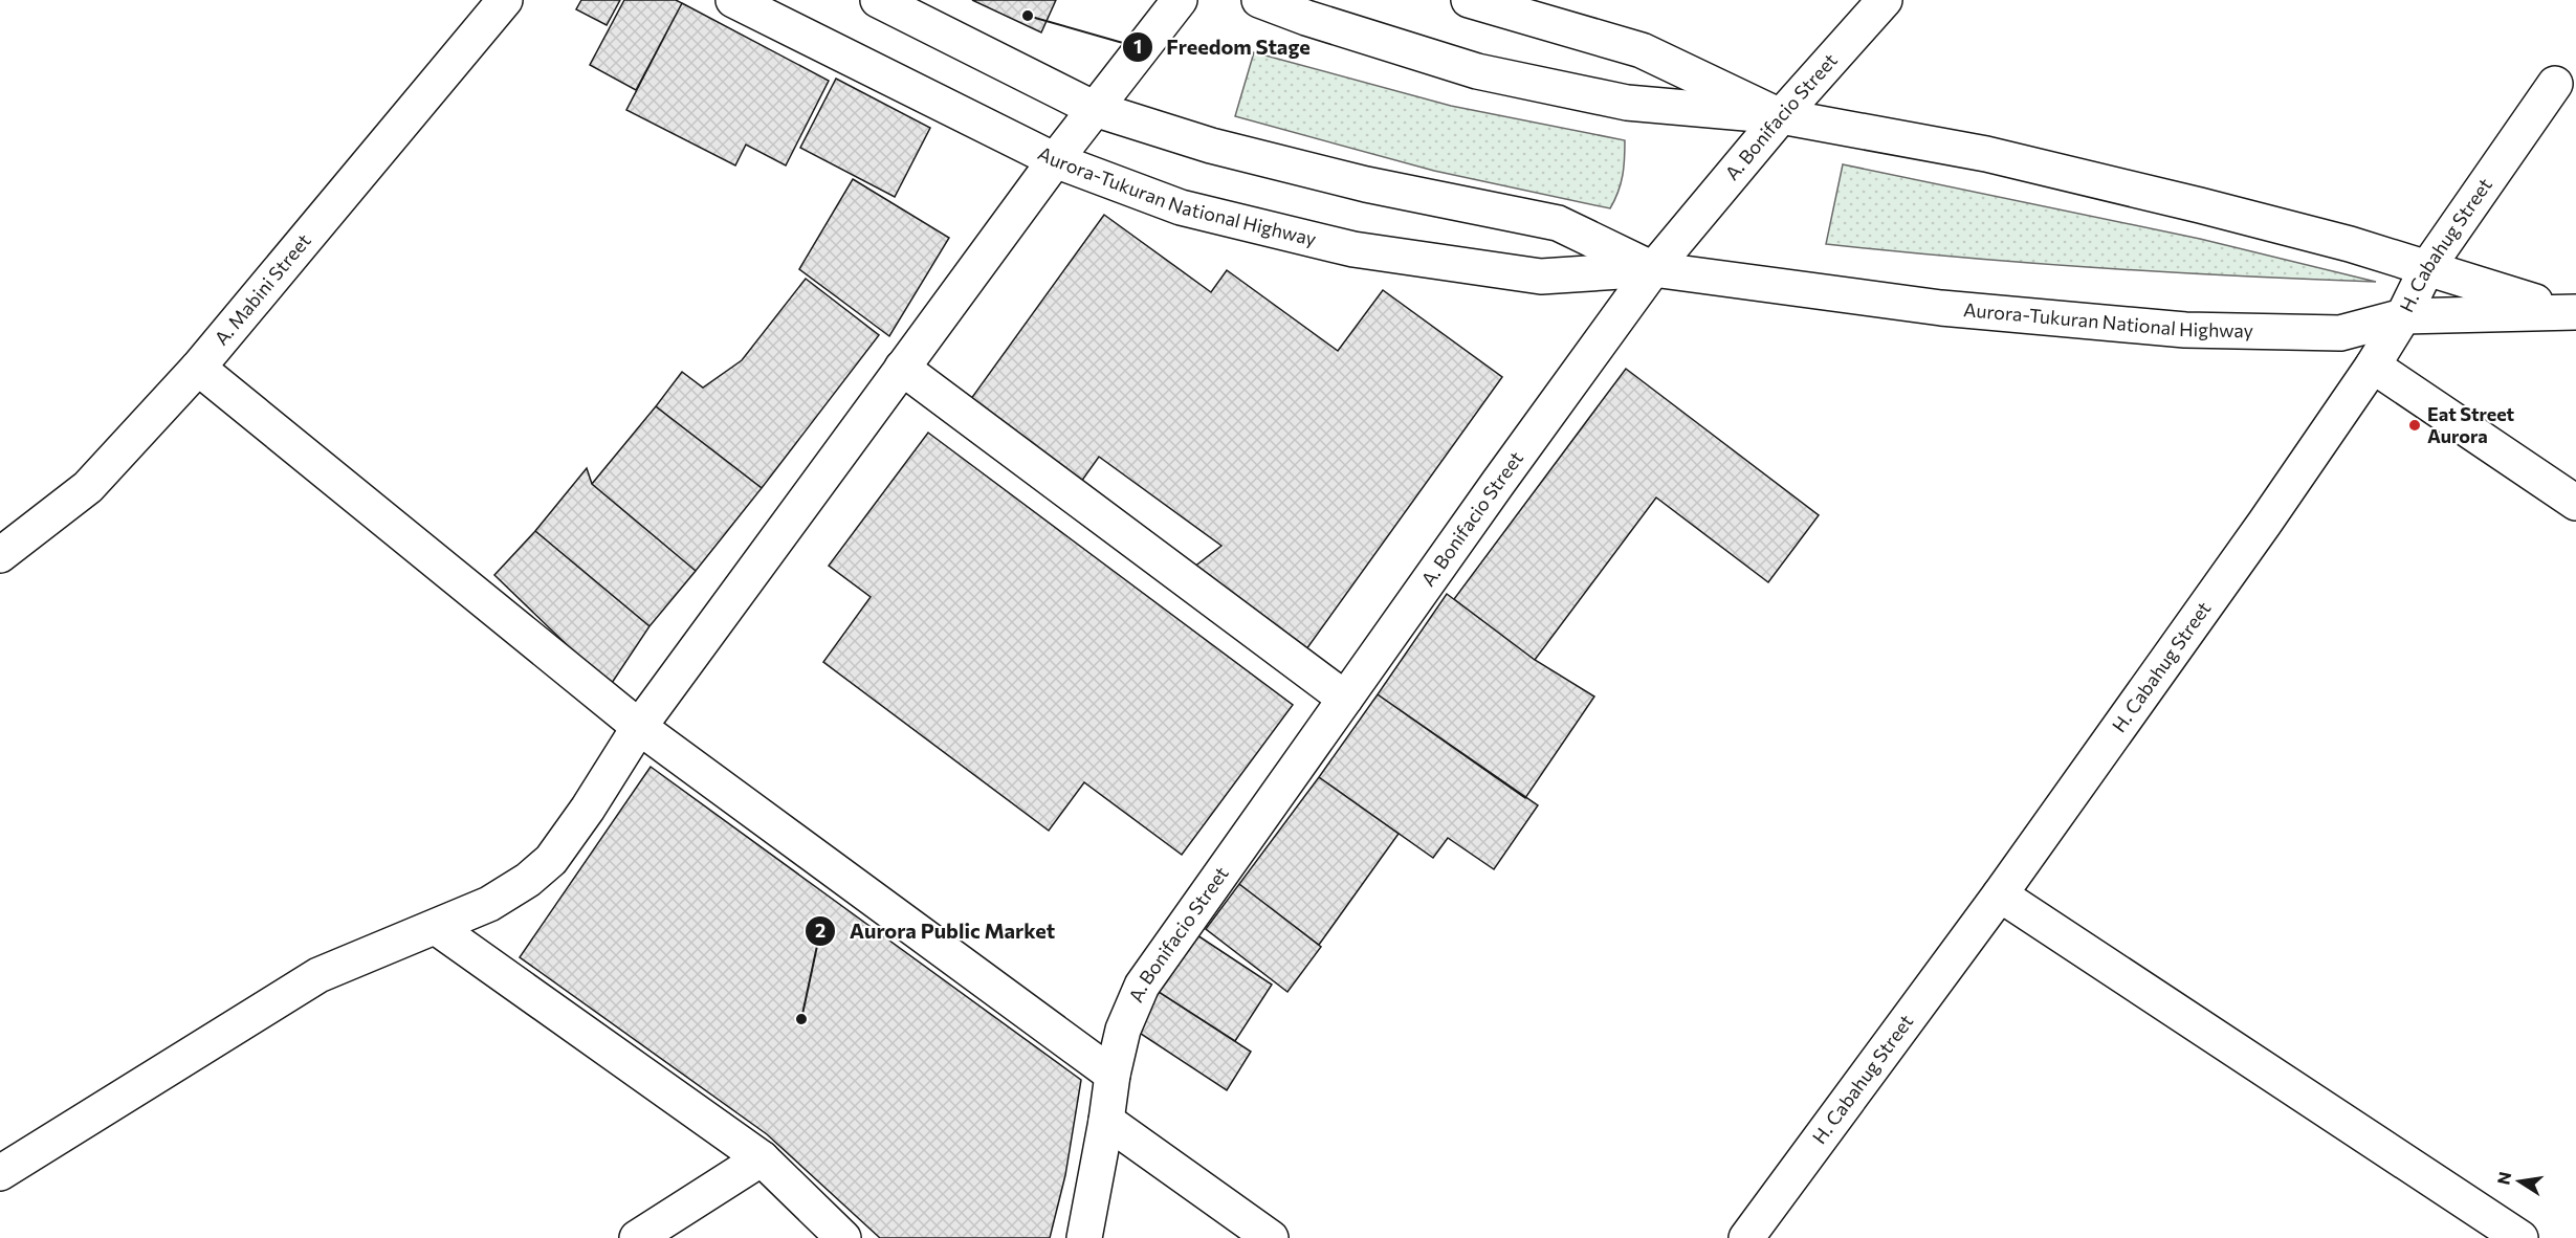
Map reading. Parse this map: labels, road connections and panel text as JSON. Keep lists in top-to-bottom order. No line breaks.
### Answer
{"streets":{"main road":["A. Bonifacio Street","Aurora-Tukuran National Highway","H. Cabahug Street","A. Mabini Street"]},"crossings":[["A. Bonifacio Street","Aurora-Tukuran National Highway"],["Aurora-Tukuran National Highway","H. Cabahug Street"]],"places":["Freedom Stage","Eat Street Aurora","Aurora Public Market"],"north":"left"}
